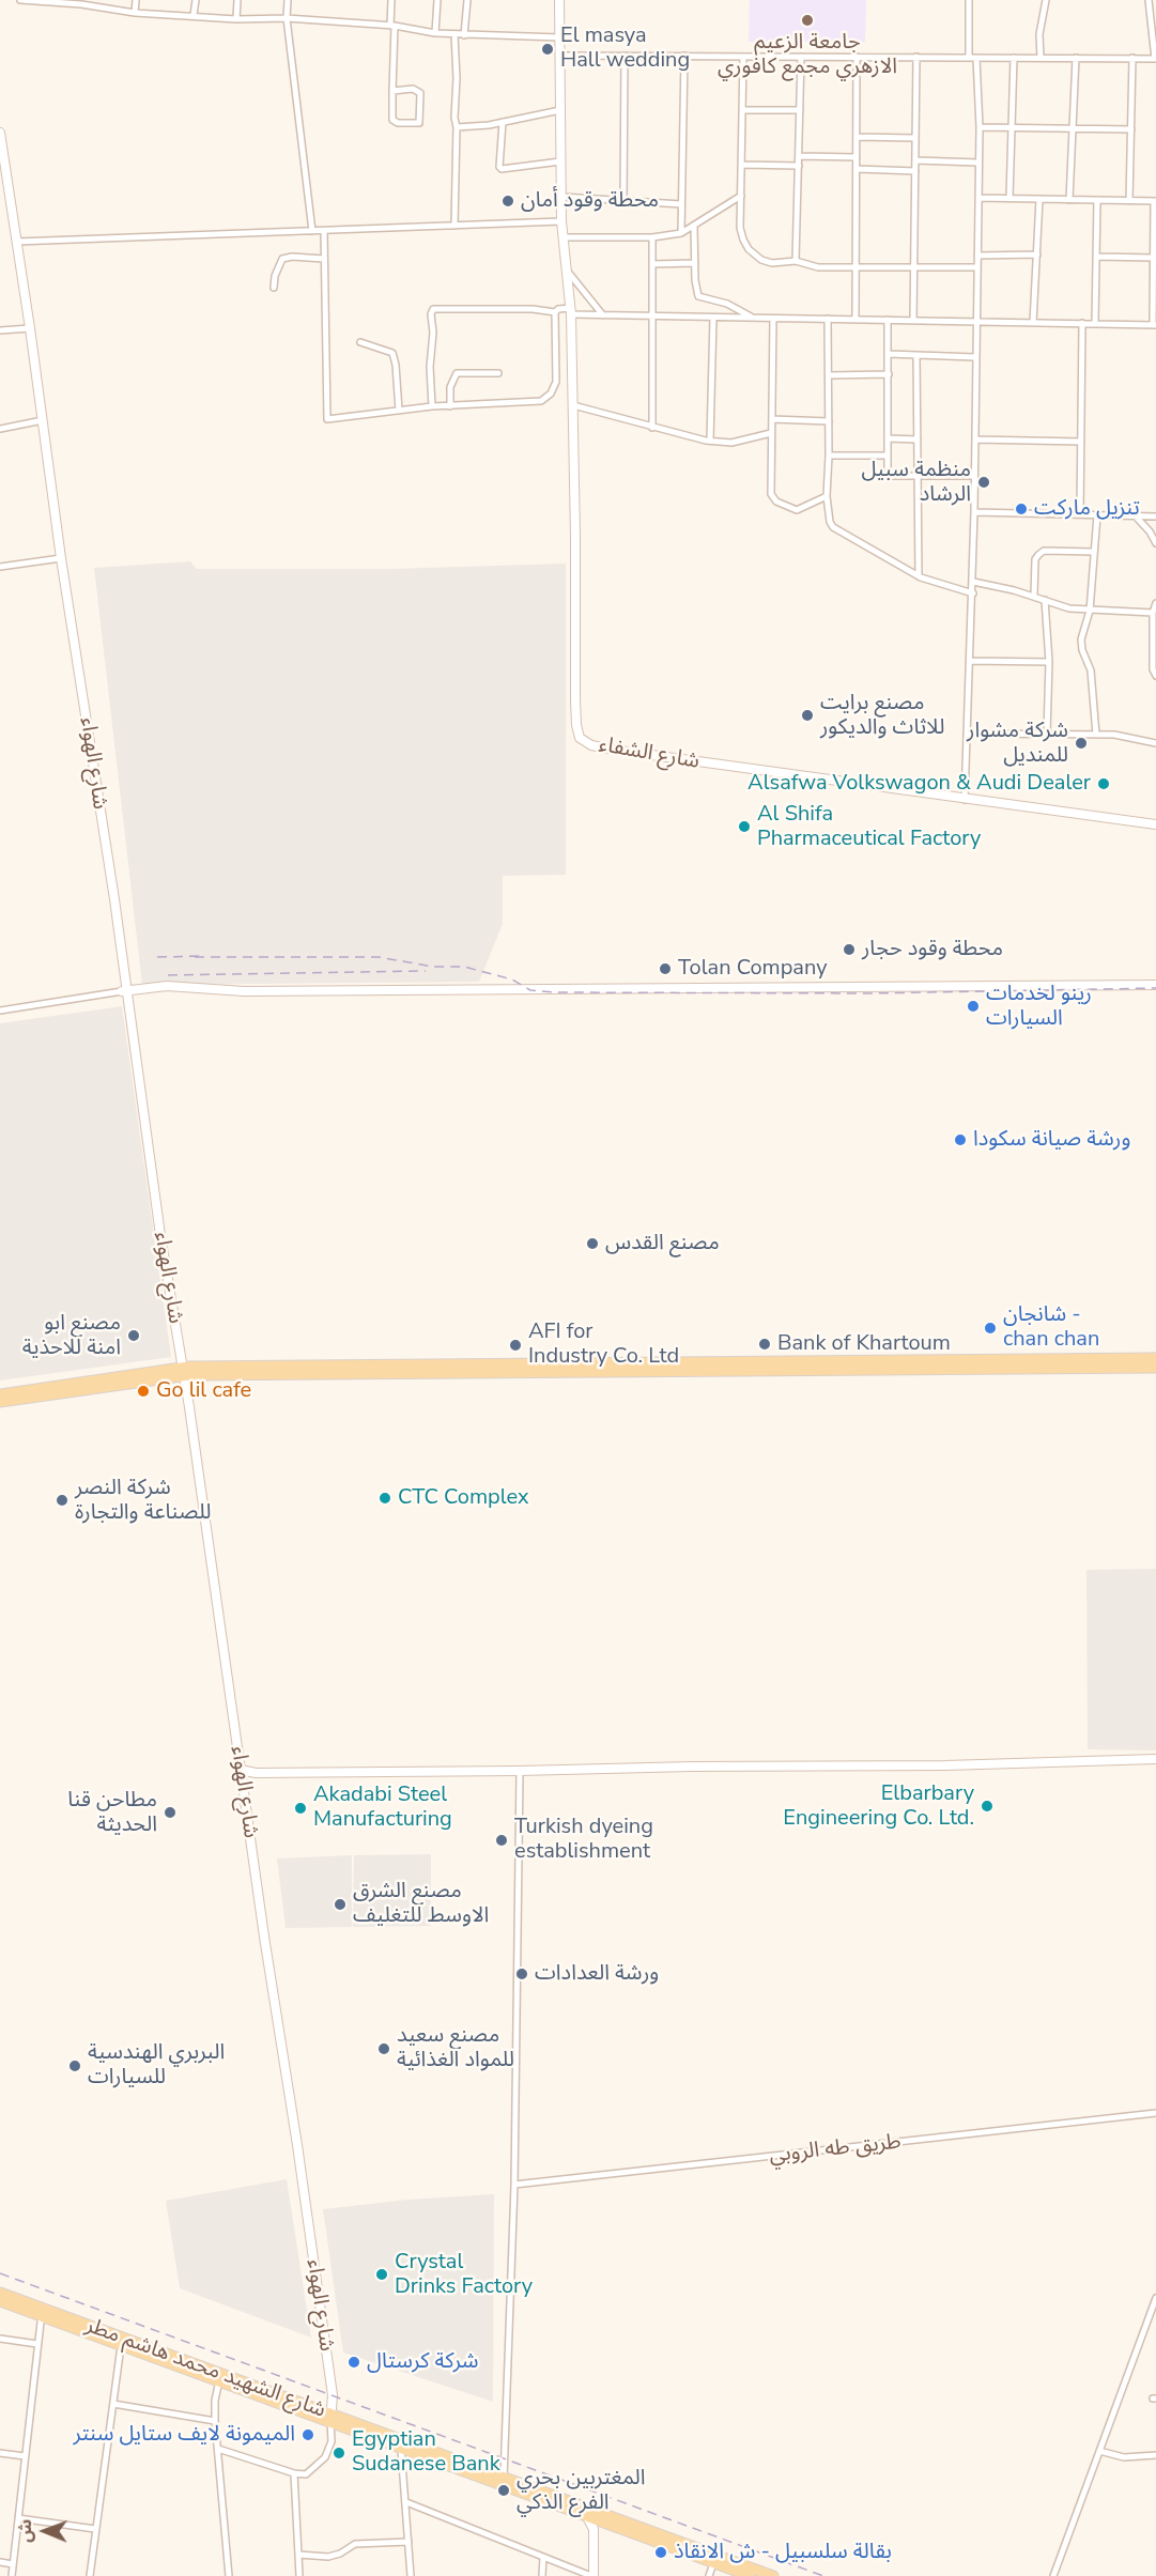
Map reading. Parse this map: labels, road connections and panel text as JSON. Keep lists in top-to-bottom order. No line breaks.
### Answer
{"streets":{"main road":["شارع الشهيد محمد هاشم مطر"],"street":["شارع الشفاء","شارع الهواء","طريق طه الروبي"]},"crossings":[["شارع الهواء","شارع الشهيد محمد هاشم مطر"]],"places":["جامعة الزعيم الازهري مجمع كافوري","El masya Hall wedding","محطة وقود أمان","منظمة سبيل الرشاد","تنزيل ماركت","مصنع برايت للاثاث والديكور","شركة مشوار للمنديل","Alsafwa Volkswagon & Audi Dealer","Al Shifa Pharmaceutical Factory","محطة وقود حجار","Tolan Company","رينو لخدمات السيارات","ورشة صيانة سكودا","مصنع القدس","شانجان - chan chan","مصنع ابو امنة للاحذية","Bank of Khartoum","AFI for Industry Co. Ltd","Go lil cafe","CTC Complex","شركة النصر للصناعة والتجارة","Elbarbary Engineering Co. Ltd.","Akadabi Steel Manufacturing","مطاحن قنا الحديثة","Turkish dyeing establishment","مصنع الشرق الاوسط للتغليف","ورشة العدادات","مصنع سعيد للمواد الغذائية","البربري الهندسية للسيارات","Crystal Drinks Factory","شركة كرستال","الميمونة لايف ستايل سنتر","Egyptian Sudanese Bank","المغتربين بحري الفرع الذكي","بقالة سلسبيل - ش الانقاذ"],"north":"left"}
